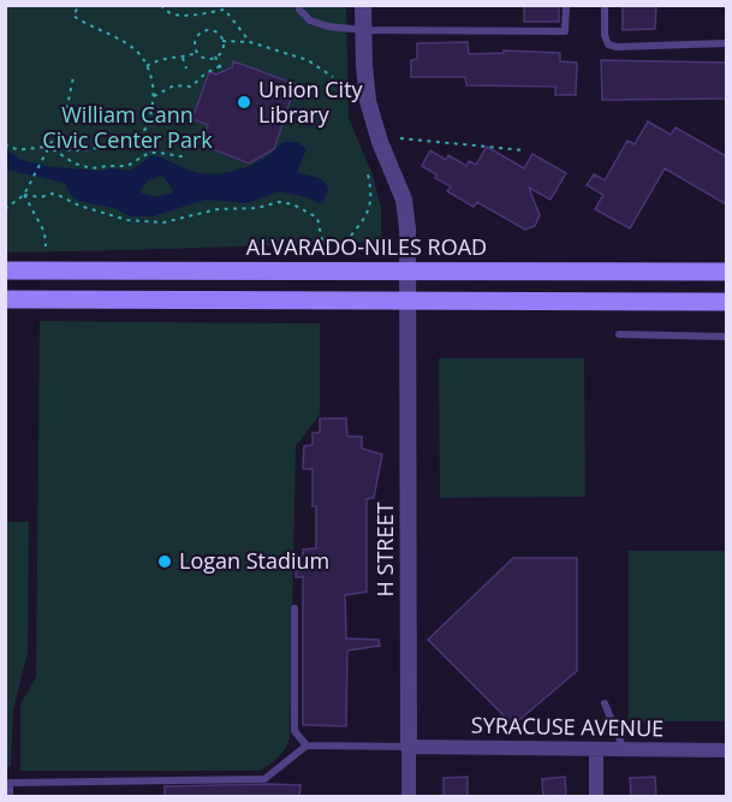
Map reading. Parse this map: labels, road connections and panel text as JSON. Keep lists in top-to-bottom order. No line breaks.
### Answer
{"streets":{"main road":["ALVARADO-NILES ROAD"],"street":["H STREET","SYRACUSE AVENUE"]},"crossings":[["ALVARADO-NILES ROAD","H STREET"],["H STREET","SYRACUSE AVENUE"]],"parks":["William Cann Civic Center Park"],"places":["Union City Library","Logan Stadium"]}
